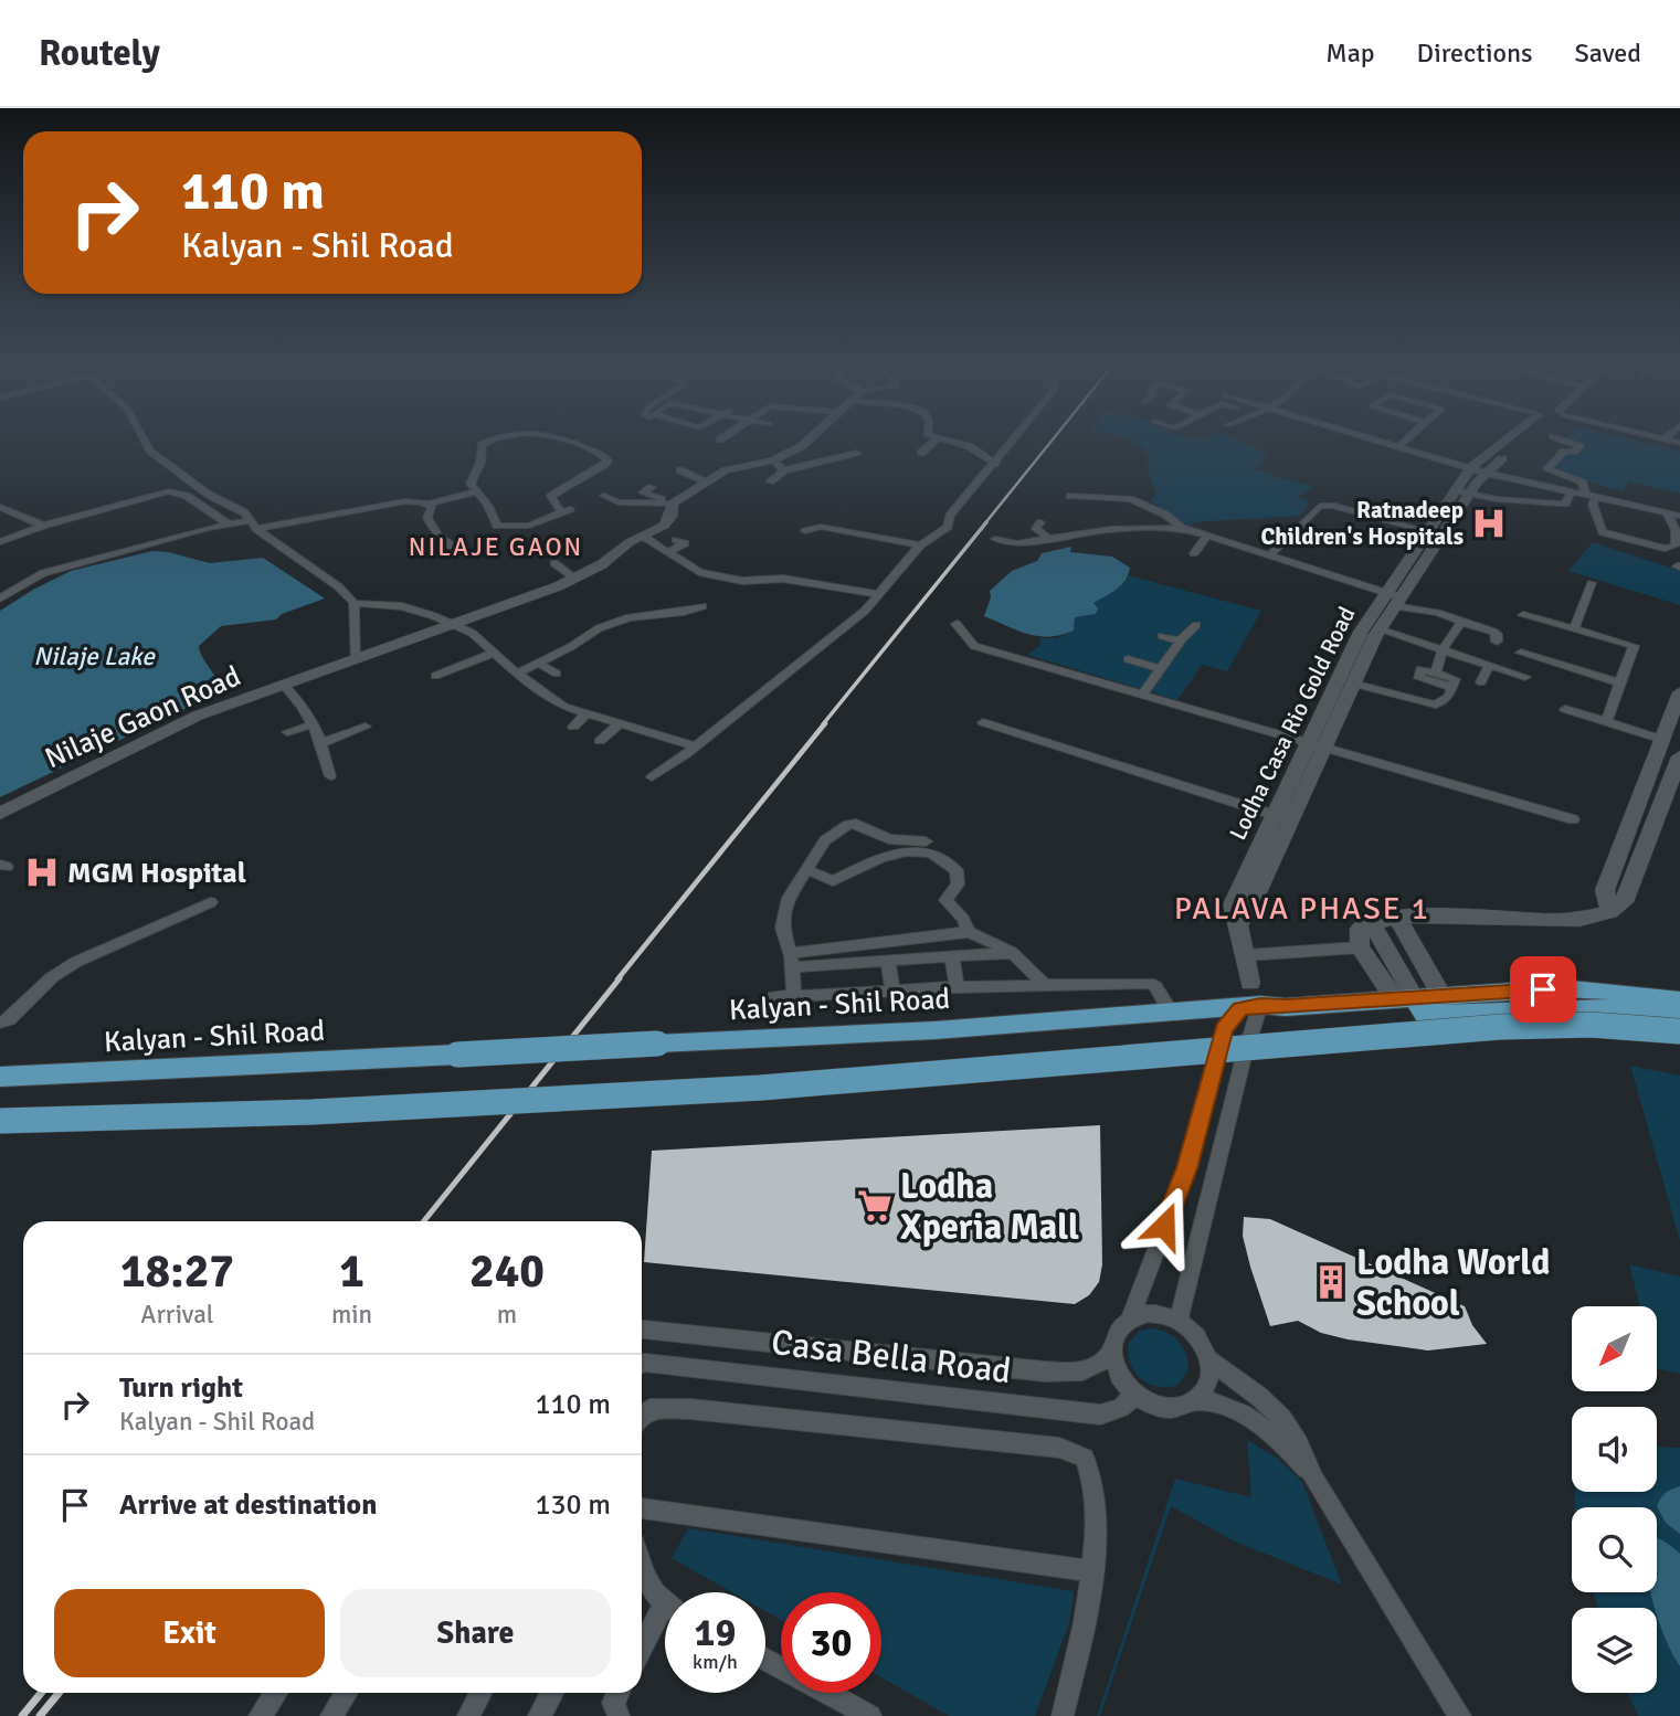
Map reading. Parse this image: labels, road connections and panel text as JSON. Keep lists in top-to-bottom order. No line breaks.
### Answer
{"streets":{"main road":["Kalyan - Shil Road"],"street":["Nilaje Gaon Road","Lodha Casa Rio Gold Road","Casa Bella Road"]},"crossings":[["Lodha Casa Rio Gold Road","Casa Bella Road"],["Kalyan - Shil Road","Casa Bella Road"]],"districts":["NILAJE GAON","PALAVA PHASE 1"],"water":["Nilaje Lake"],"places":{"hospital":["Ratnadeep Children's Hospitals","MGM Hospital"],"supermarket":["Lodha Xperia Mall"],"building":["Lodha World School"]},"north":"bottom left","page":{"header":"Routely","nav":["Map","Directions","Saved"],"turn":["110 m","Kalyan - Shil Road"],"eta":["18:27","Arrival","1","min","240","m"],"list":[{"name":"Turn right","note":"Kalyan - Shil Road","value":"110 m"},{"name":"Arrive at destination","value":"130 m"}],"buttons":["Exit","Share"],"speed":"19 km/h","limit":"30"}}
